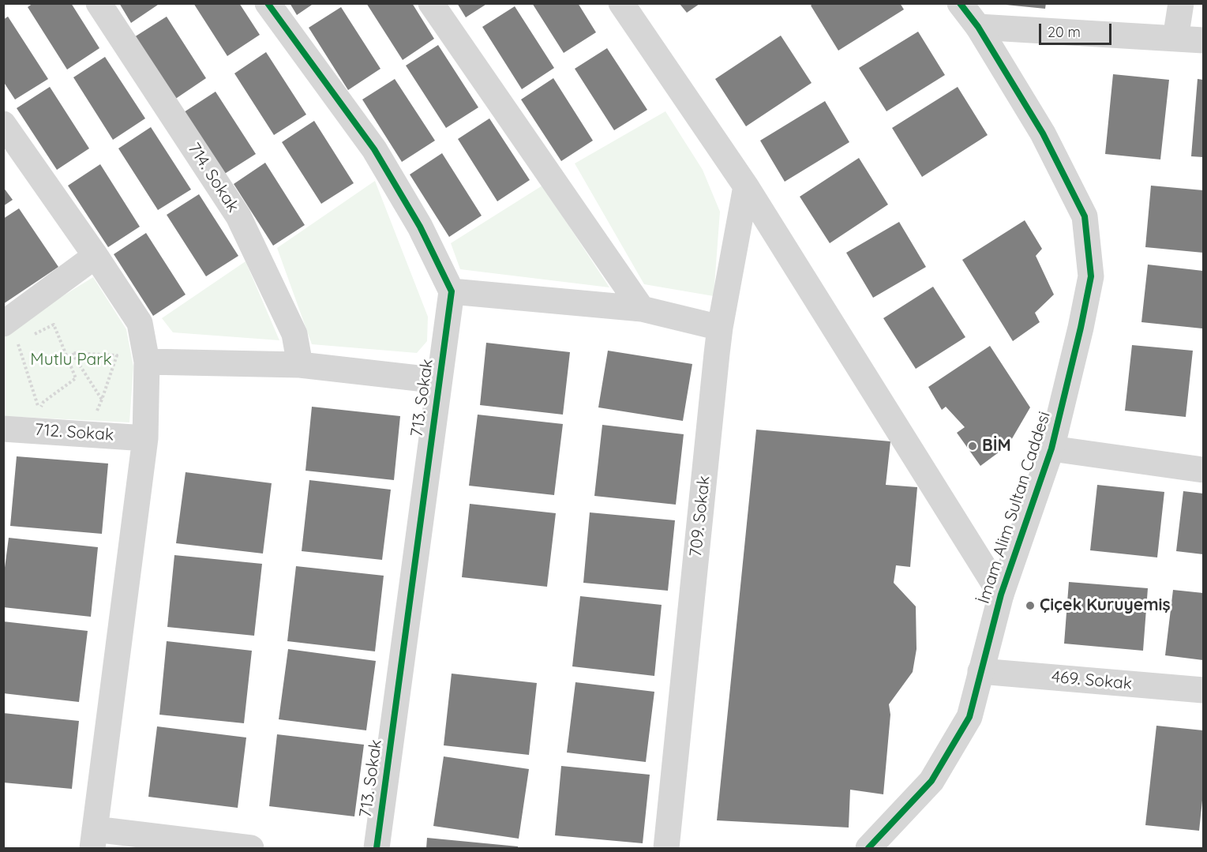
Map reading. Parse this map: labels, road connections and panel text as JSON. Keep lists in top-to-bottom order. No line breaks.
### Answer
{"streets":{"street":["714. Sokak","713. Sokak","712. Sokak","İmam Alim Sultan Caddesi","709. Sokak","469. Sokak"]},"crossings":[["İmam Alim Sultan Caddesi","469. Sokak"]],"parks":["Mutlu Park"],"places":["BİM","Çiçek Kuruyemiş"],"scale_bar":"20 m"}
